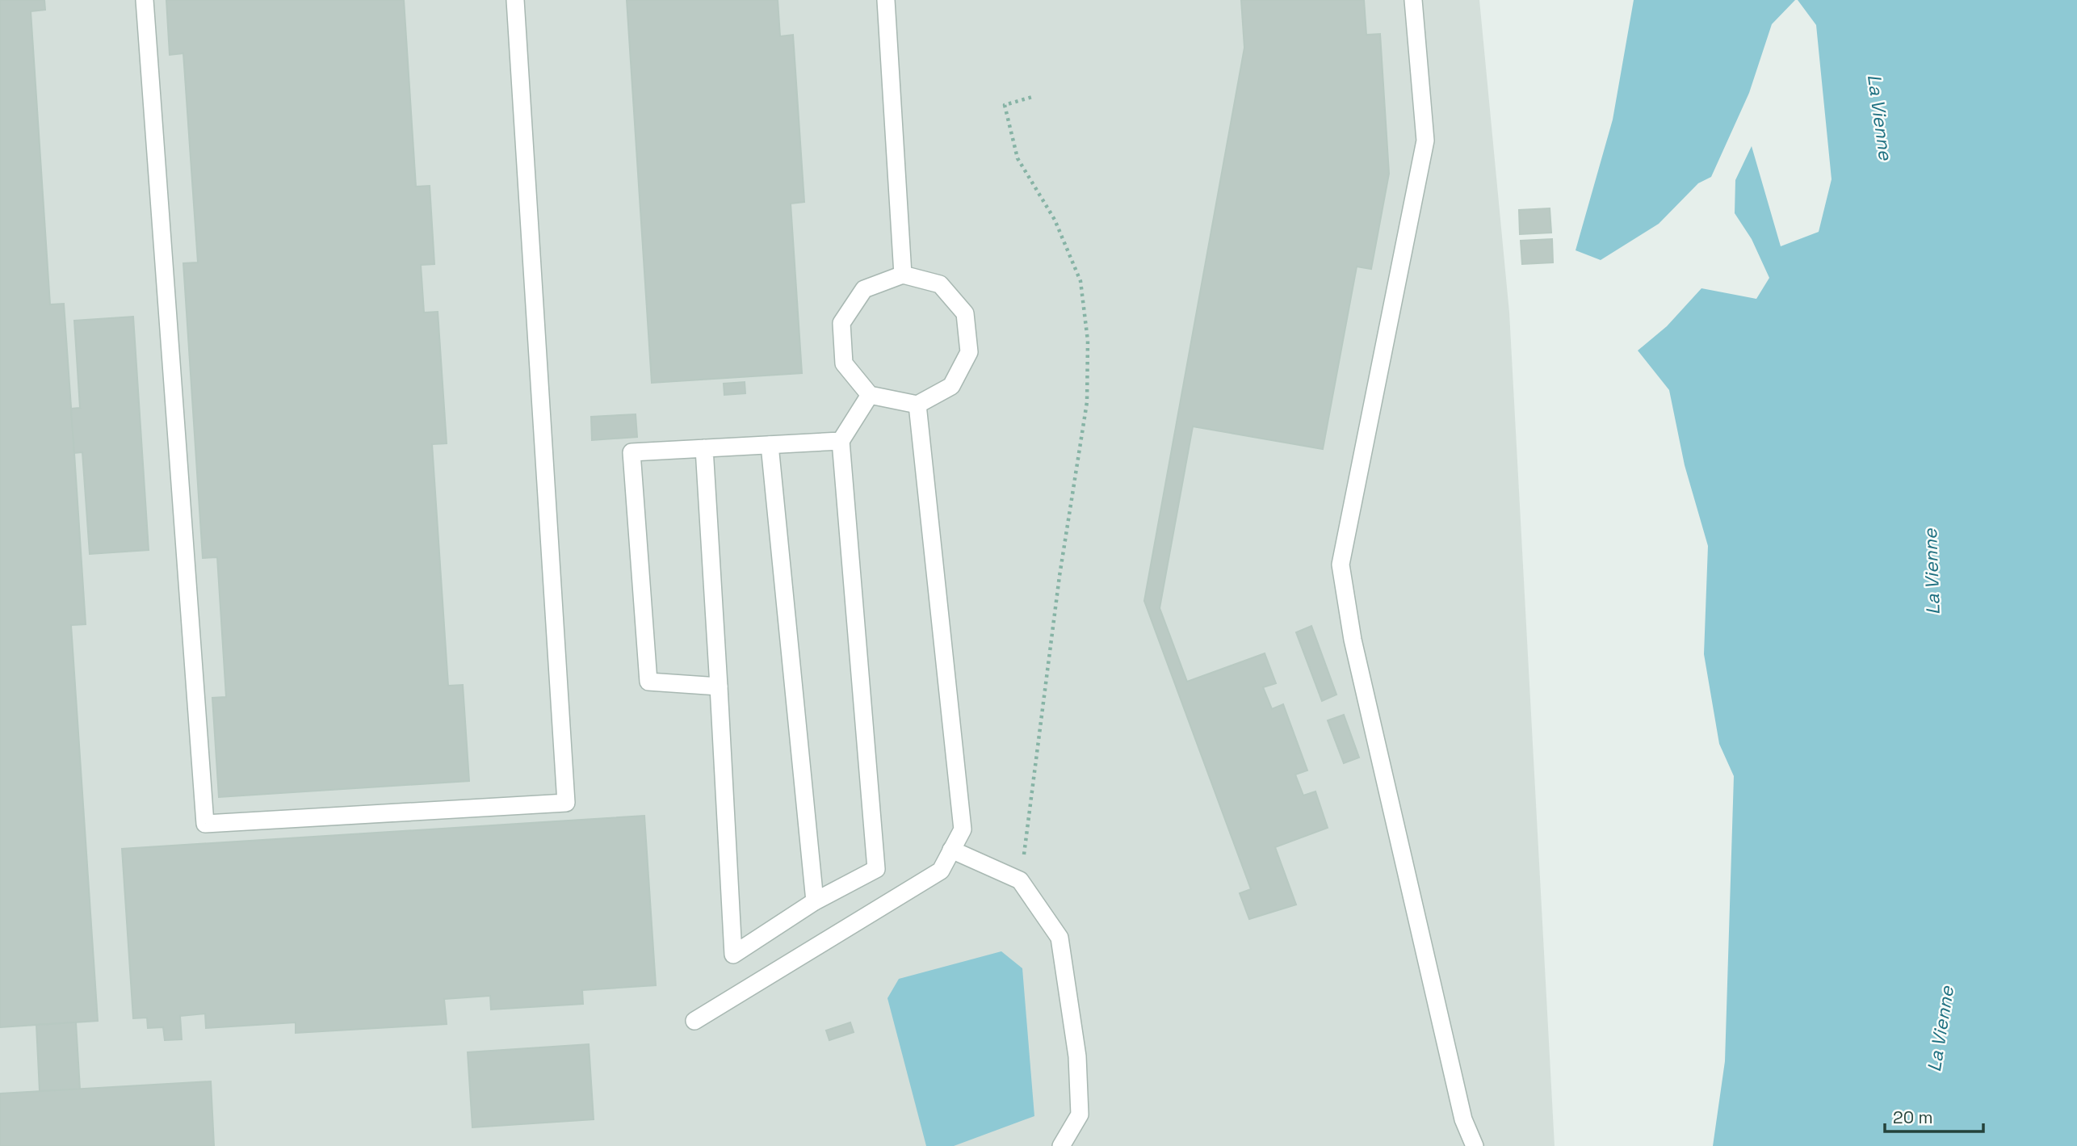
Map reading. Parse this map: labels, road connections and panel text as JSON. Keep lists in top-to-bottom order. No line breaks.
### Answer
{"water":["La Vienne"],"scale_bar":"20 m"}
